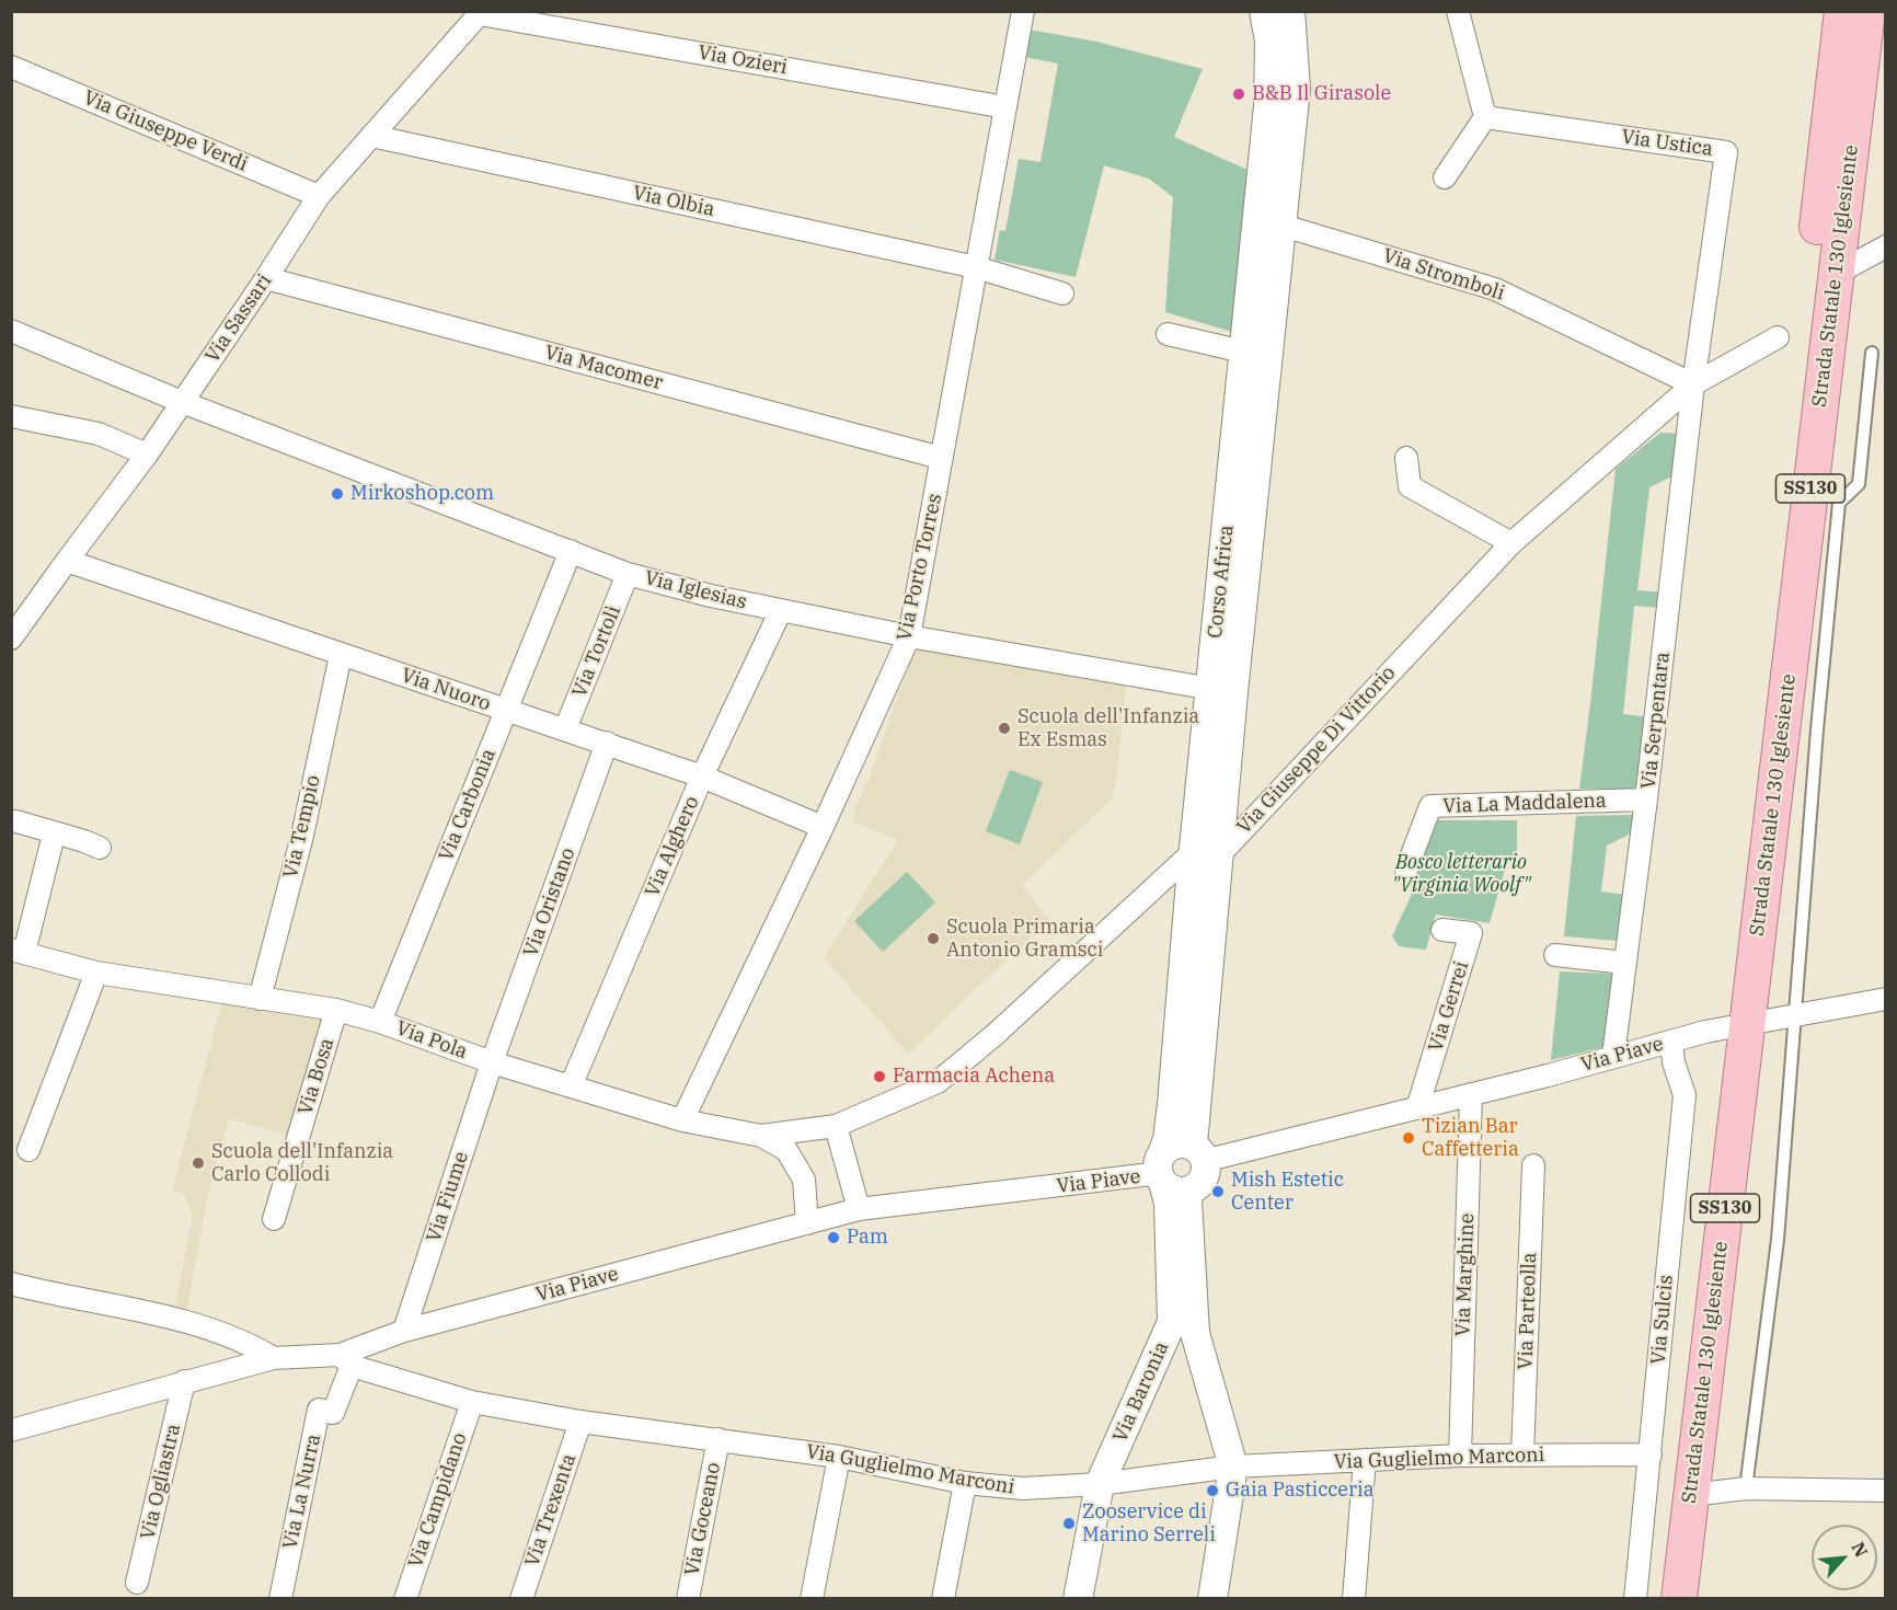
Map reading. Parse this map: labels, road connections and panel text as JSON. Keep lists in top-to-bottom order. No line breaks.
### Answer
{"streets":{"main road":["Strada Statale 130 Iglesiente","SS130"],"street":["Via Ozieri","Via Giuseppe Verdi","Via Ustica","Via Olbia","Via Stromboli","Via Sassari","Via Macomer","Via Porto Torres","Corso Africa","Via Iglesias","Via Tortolì","Via Nuoro","Via Serpentara","Via Giuseppe Di Vittorio","Via La Maddalena","Via Carbonia","Via Tempio","Via Alghero","Via Oristano","Via Gerrei","Via Pola","Via Piave","Via Bosa","Via Fiume","Via Marghine","Via Parteolla","Via Sulcis","Via Baronia","Via Guglielmo Marconi","Via Ogliastra","Via La Nurra","Via Campidano","Via Trexenta","Via Goceano"]},"crossings":[["Via Ozieri","Via Sassari"],["Via Ozieri","Via Porto Torres"],["Via Giuseppe Verdi","Via Sassari"],["Via Ustica","Via Stromboli"],["Via Ustica","Via Serpentara"],["Via Ustica","Via Giuseppe Di Vittorio"],["Via Olbia","Via Sassari"],["Via Olbia","Via Porto Torres"],["Via Stromboli","Corso Africa"],["Via Stromboli","Via Serpentara"],["Via Stromboli","Via Giuseppe Di Vittorio"],["Strada Statale 130 Iglesiente","Via Piave"],["Via Sassari","Via Macomer"],["Via Sassari","Via Iglesias"],["Via Sassari","Via Nuoro"],["Via Macomer","Via Porto Torres"],["Via Porto Torres","Via Iglesias"],["Via Porto Torres","Via Nuoro"],["Via Porto Torres","Via Pola"],["Corso Africa","Via Iglesias"],["Corso Africa","Via Giuseppe Di Vittorio"],["Corso Africa","Via Piave"],["Corso Africa","Via Baronia"],["Via Iglesias","Via Tortolì"],["Via Iglesias","Via Carbonia"],["Via Iglesias","Via Alghero"],["Via Tortolì","Via Nuoro"],["Via Nuoro","Via Carbonia"],["Via Nuoro","Via Tempio"],["Via Nuoro","Via Alghero"],["Via Nuoro","Via Oristano"],["Via Serpentara","Via Giuseppe Di Vittorio"],["Via Serpentara","Via La Maddalena"],["Via Serpentara","Via Piave"],["Via Giuseppe Di Vittorio","Via Pola"],["Via Carbonia","Via Pola"],["Via Tempio","Via Pola"],["Via Alghero","Via Pola"],["Via Oristano","Via Pola"],["Via Oristano","Via Fiume"],["Via Gerrei","Via Piave"],["Via Pola","Via Piave"],["Via Pola","Via Bosa"],["Via Pola","Via Fiume"],["Via Piave","Via Fiume"],["Via Piave","Via Marghine"],["Via Piave","Via Sulcis"],["Via Piave","Via Baronia"],["Via Piave","Via Guglielmo Marconi"],["Via Piave","Via Ogliastra"],["Via Piave","Via La Nurra"],["Via Marghine","Via Guglielmo Marconi"],["Via Parteolla","Via Guglielmo Marconi"],["Via Sulcis","Via Guglielmo Marconi"],["Via Baronia","Via Guglielmo Marconi"],["Via Guglielmo Marconi","Via La Nurra"],["Via Guglielmo Marconi","Via Campidano"],["Via Guglielmo Marconi","Via Trexenta"],["Via Guglielmo Marconi","Via Goceano"]],"parks":["Bosco letterario \"Virginia Woolf\""],"places":["B&B Il Girasole","Mirkoshop.com","Scuola dell'Infanzia Ex Esmas","Scuola Primaria Antonio Gramsci","Farmacia Achena","Tizian Bar Caffetteria","Scuola dell'Infanzia Carlo Collodi","Mish Estetic Center","Pam","Gaia Pasticceria","Zooservice di Marino Serreli"],"north":"top right"}
